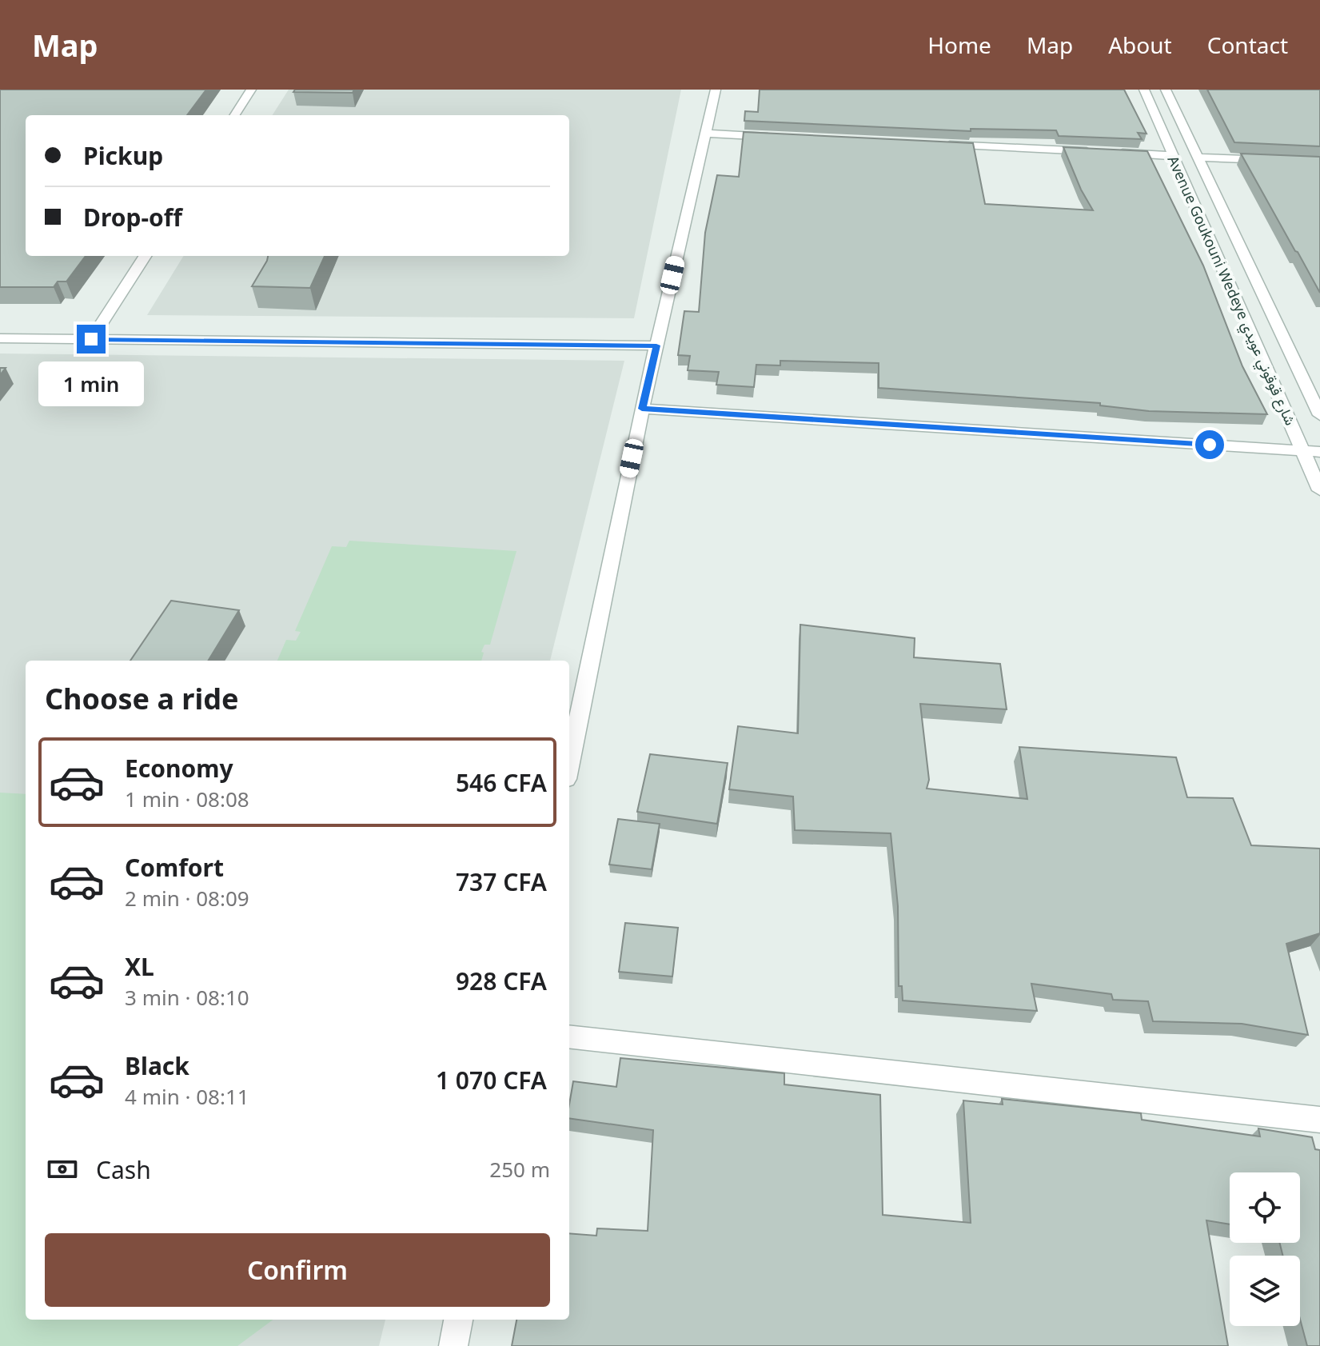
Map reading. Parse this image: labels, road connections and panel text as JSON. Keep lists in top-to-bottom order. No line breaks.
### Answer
{"streets":{"street":["Avenue Goukouni Wedeye شارع قوقوني عويدي"]},"page":{"header":"Map","nav":["Home","Map","About","Contact"],"banner":["Pickup","Drop-off"],"bubble":"1 min","heading":"Choose a ride","list":[{"name":"Economy","note":"1 min · 08:08","value":"546 CFA"},{"name":"Comfort","note":"2 min · 08:09","value":"737 CFA"},{"name":"XL","note":"3 min · 08:10","value":"928 CFA"},{"name":"Black","note":"4 min · 08:11","value":"1 070 CFA"}],"pay":["Cash","250 m"],"buttons":"Confirm"}}
